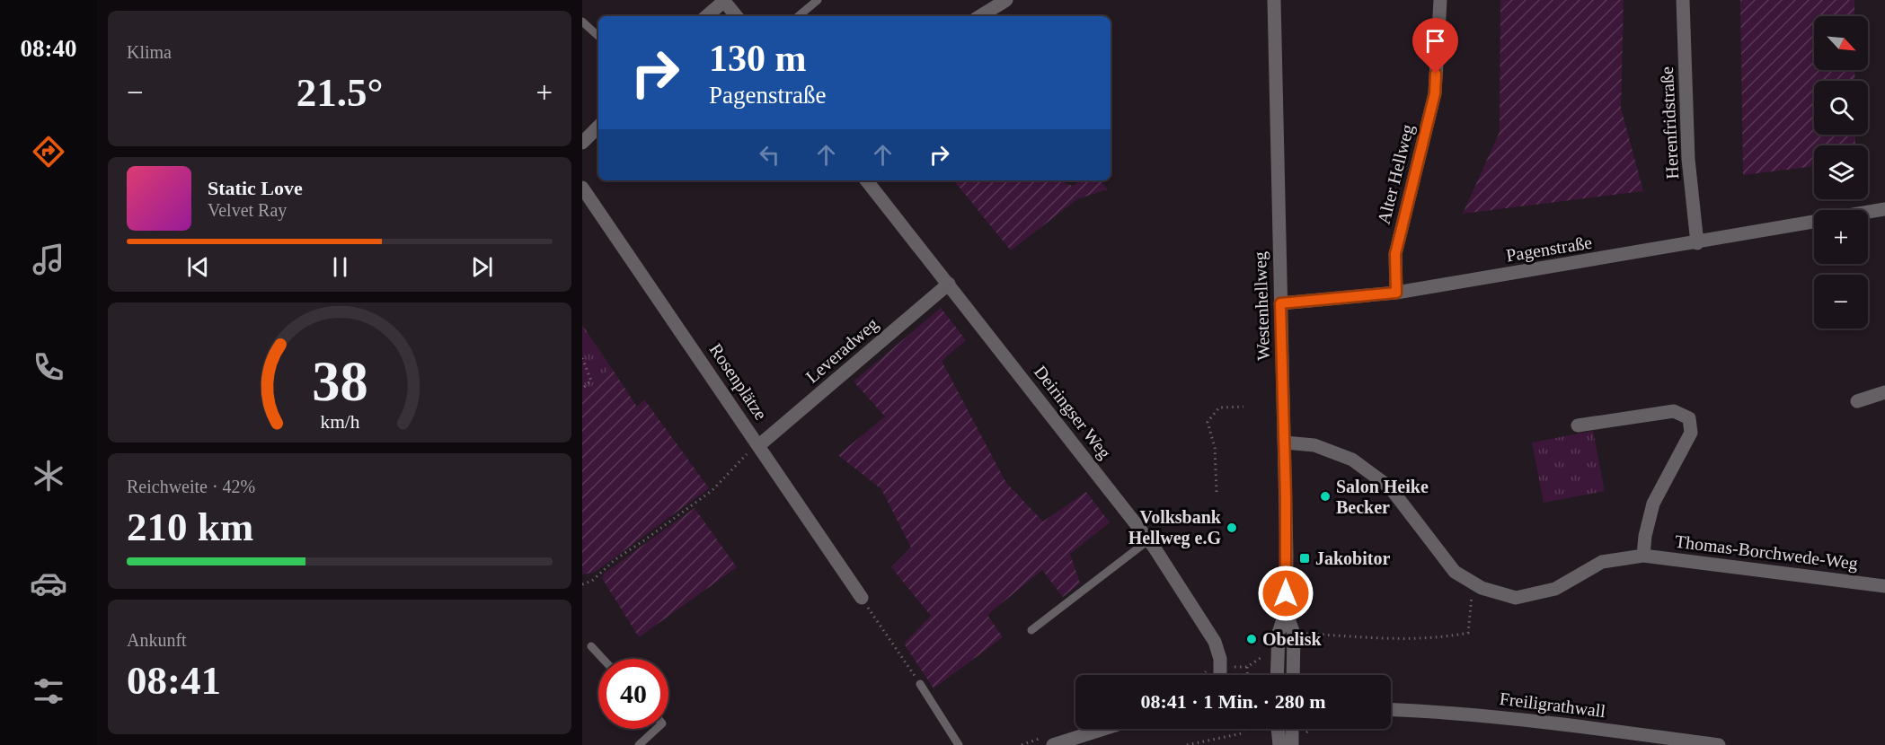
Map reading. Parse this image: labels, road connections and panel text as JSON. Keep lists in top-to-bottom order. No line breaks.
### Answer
{"streets":{"street":["Herenfridstraße","Alter Hellweg","Pagenstraße","Westenhellweg","Leveradweg","Rosenplätze","Deiringser Weg","Thomas-Borchwede-Weg","Freiligrathwall"]},"crossings":[["Herenfridstraße","Pagenstraße"],["Alter Hellweg","Pagenstraße"],["Pagenstraße","Westenhellweg"],["Westenhellweg","Thomas-Borchwede-Weg"],["Leveradweg","Rosenplätze"],["Leveradweg","Deiringser Weg"]],"places":{"other":["Salon Heike Becker","Volksbank Hellweg e.G","Obelisk"],"transit":["Jakobitor"]},"north":"bottom right","page":{"tabs":"08:40","tile":["Klima",["Reichweite · 42%","210 km"],["Ankunft","08:41"]],"map_buttons":["+","−"],"turn":["130 m","Pagenstraße"],"heat":["−","21.5°","+"],"song":["Static Love","Velvet Ray"],"limit":"40","trip":"08:41 · 1 Min. · 280 m","gauge":["38","km/h"]}}
